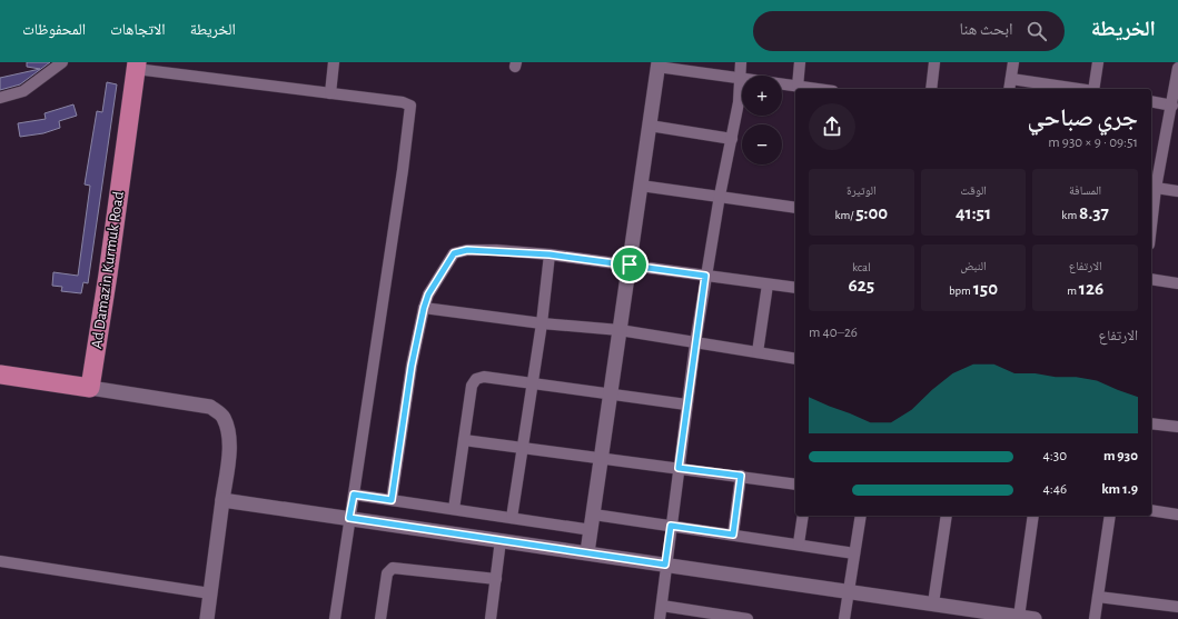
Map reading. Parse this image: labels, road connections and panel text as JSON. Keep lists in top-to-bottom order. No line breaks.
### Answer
{"streets":{"highway":["Ad Damazin Kurmuk Road"]},"page":{"header":"الخريطة","search":"ابحث هنا","nav":["الخريطة","الاتجاهات","المحفوظات"],"map_buttons":["+","−"],"heading":["جري صباحي","09:51 · 9 × 930 m"],"stats":[["المسافة","8.37 km"],["الوقت","41:51"],["الوتيرة","5:00 /km"],["الارتفاع","126 m"],["النبض","150 bpm"],["kcal","625"]],"chart":["الارتفاع","26–40 m"],"list":[{"name":"930 m","note":"4:30"},{"name":"1.9 km","note":"4:46"}]}}
